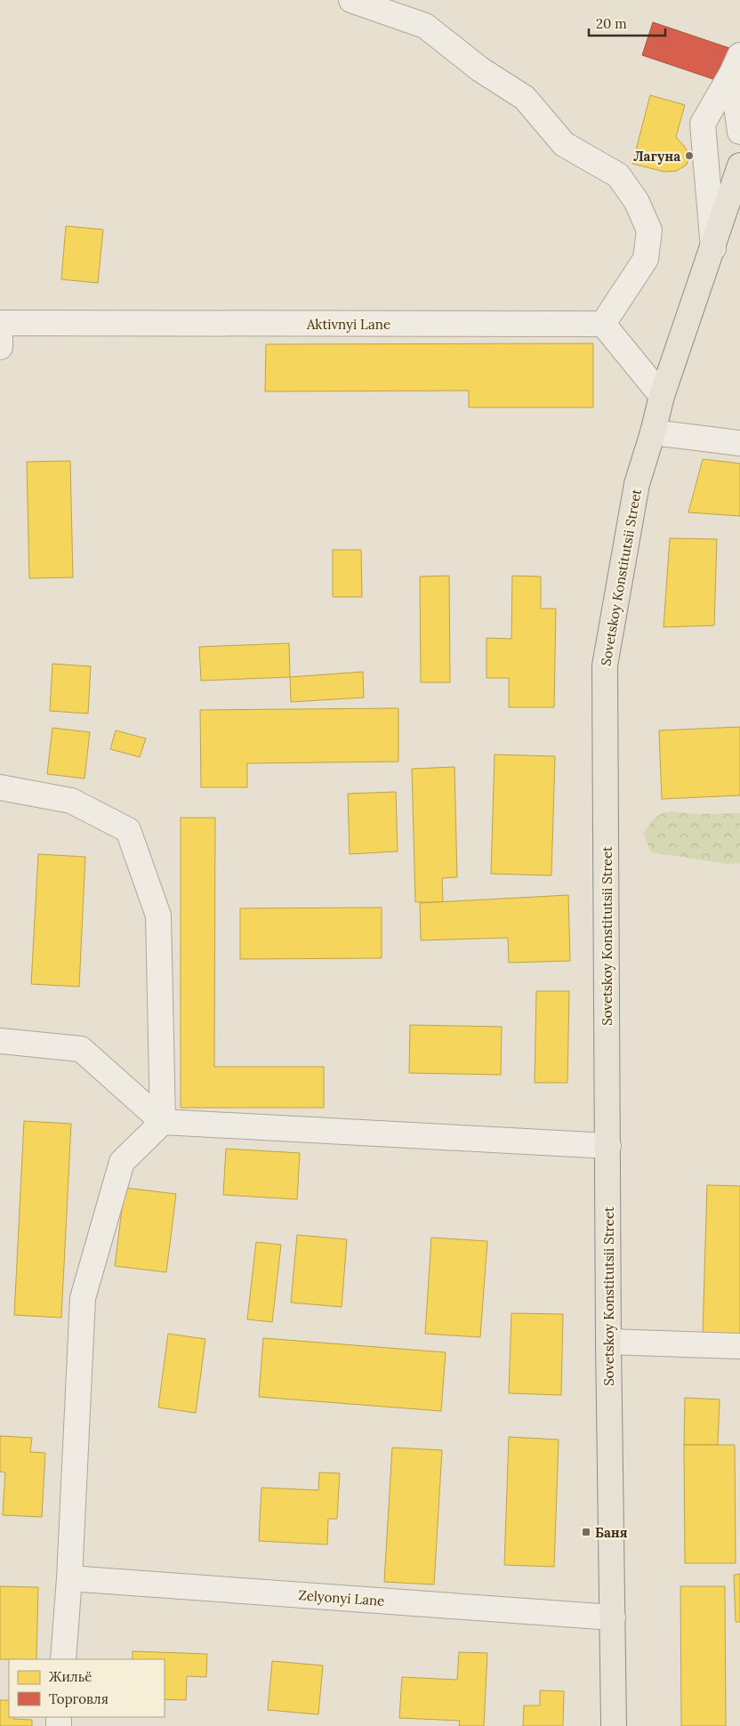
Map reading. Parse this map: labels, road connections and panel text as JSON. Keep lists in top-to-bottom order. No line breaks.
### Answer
{"streets":{"main road":["Sovetskoy Konstitutsii Street"],"street":["Aktivnyi Lane","Zelyonyi Lane"]},"crossings":[["Sovetskoy Konstitutsii Street","Zelyonyi Lane"]],"places":{"other":["Лагуна"],"transit":["Баня"]},"legend":["Жильё","Торговля"],"scale_bar":"20 m"}
